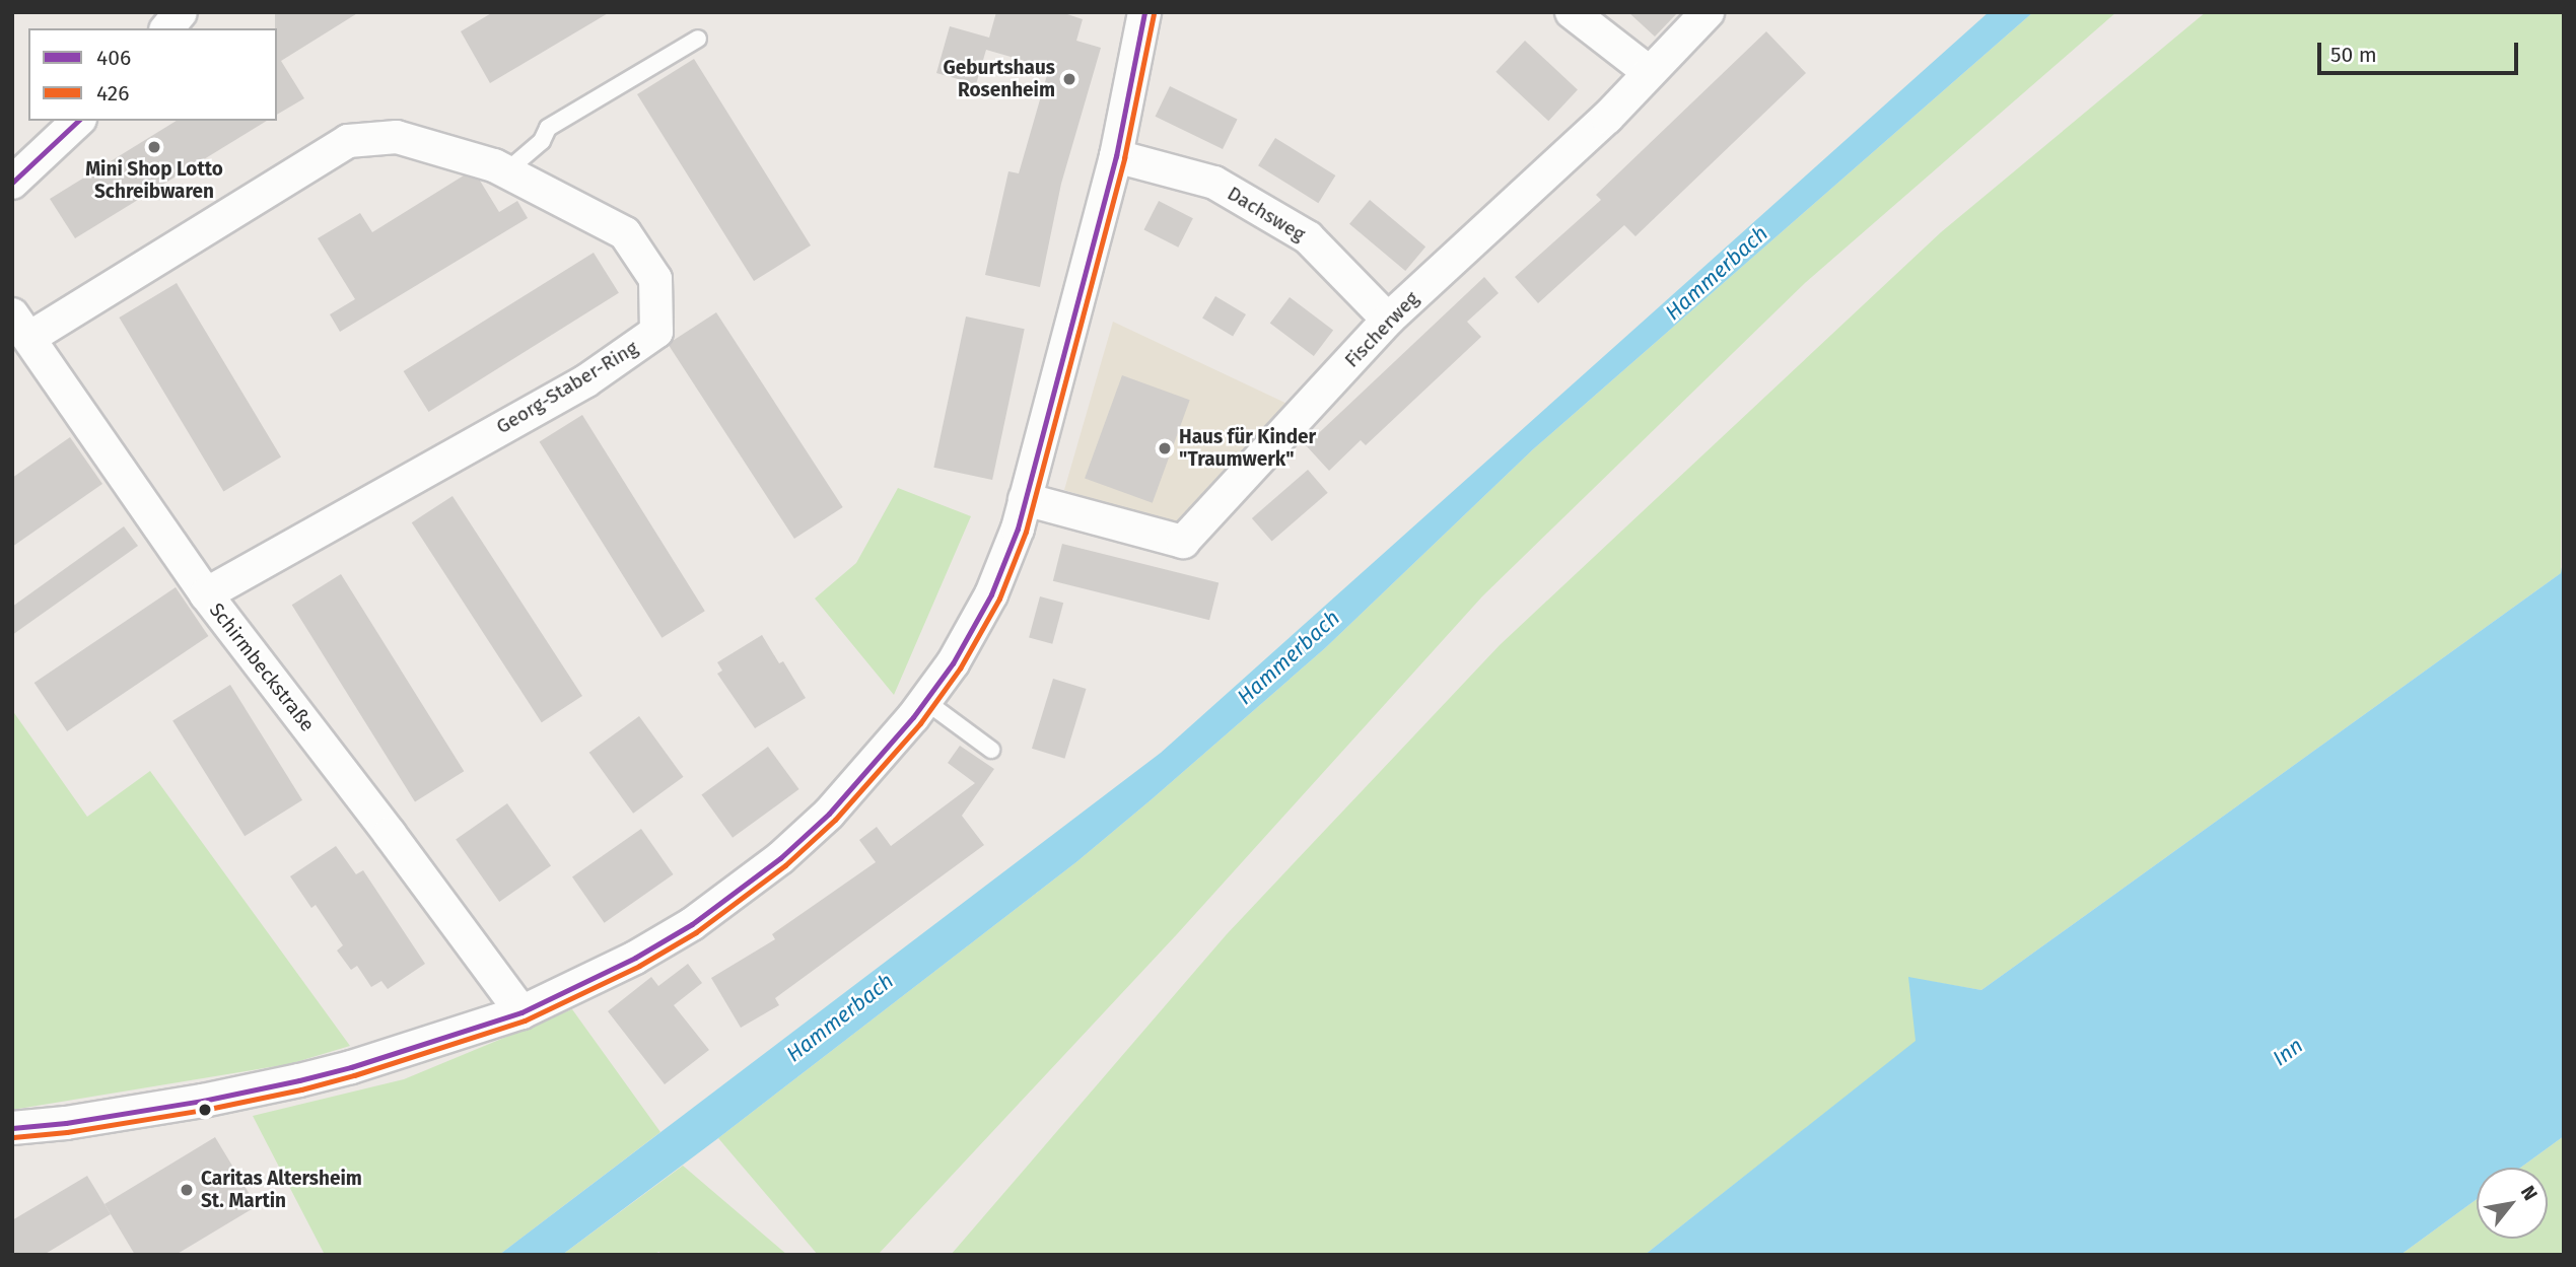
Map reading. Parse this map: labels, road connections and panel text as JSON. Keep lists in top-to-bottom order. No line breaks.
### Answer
{"streets":{"street":["Dachsweg","Fischerweg","Georg-Staber-Ring","Schirmbeckstraße"]},"crossings":[["Dachsweg","Fischerweg"],["Georg-Staber-Ring","Schirmbeckstraße"]],"water":["Hammerbach","Inn"],"places":["Geburtshaus Rosenheim","Mini Shop Lotto Schreibwaren","Haus für Kinder \"Traumwerk\"","Caritas Altersheim St. Martin"],"lines":["transit line 406","transit line 426"],"legend":["406","426"],"scale_bar":"50 m","north":"top right"}
